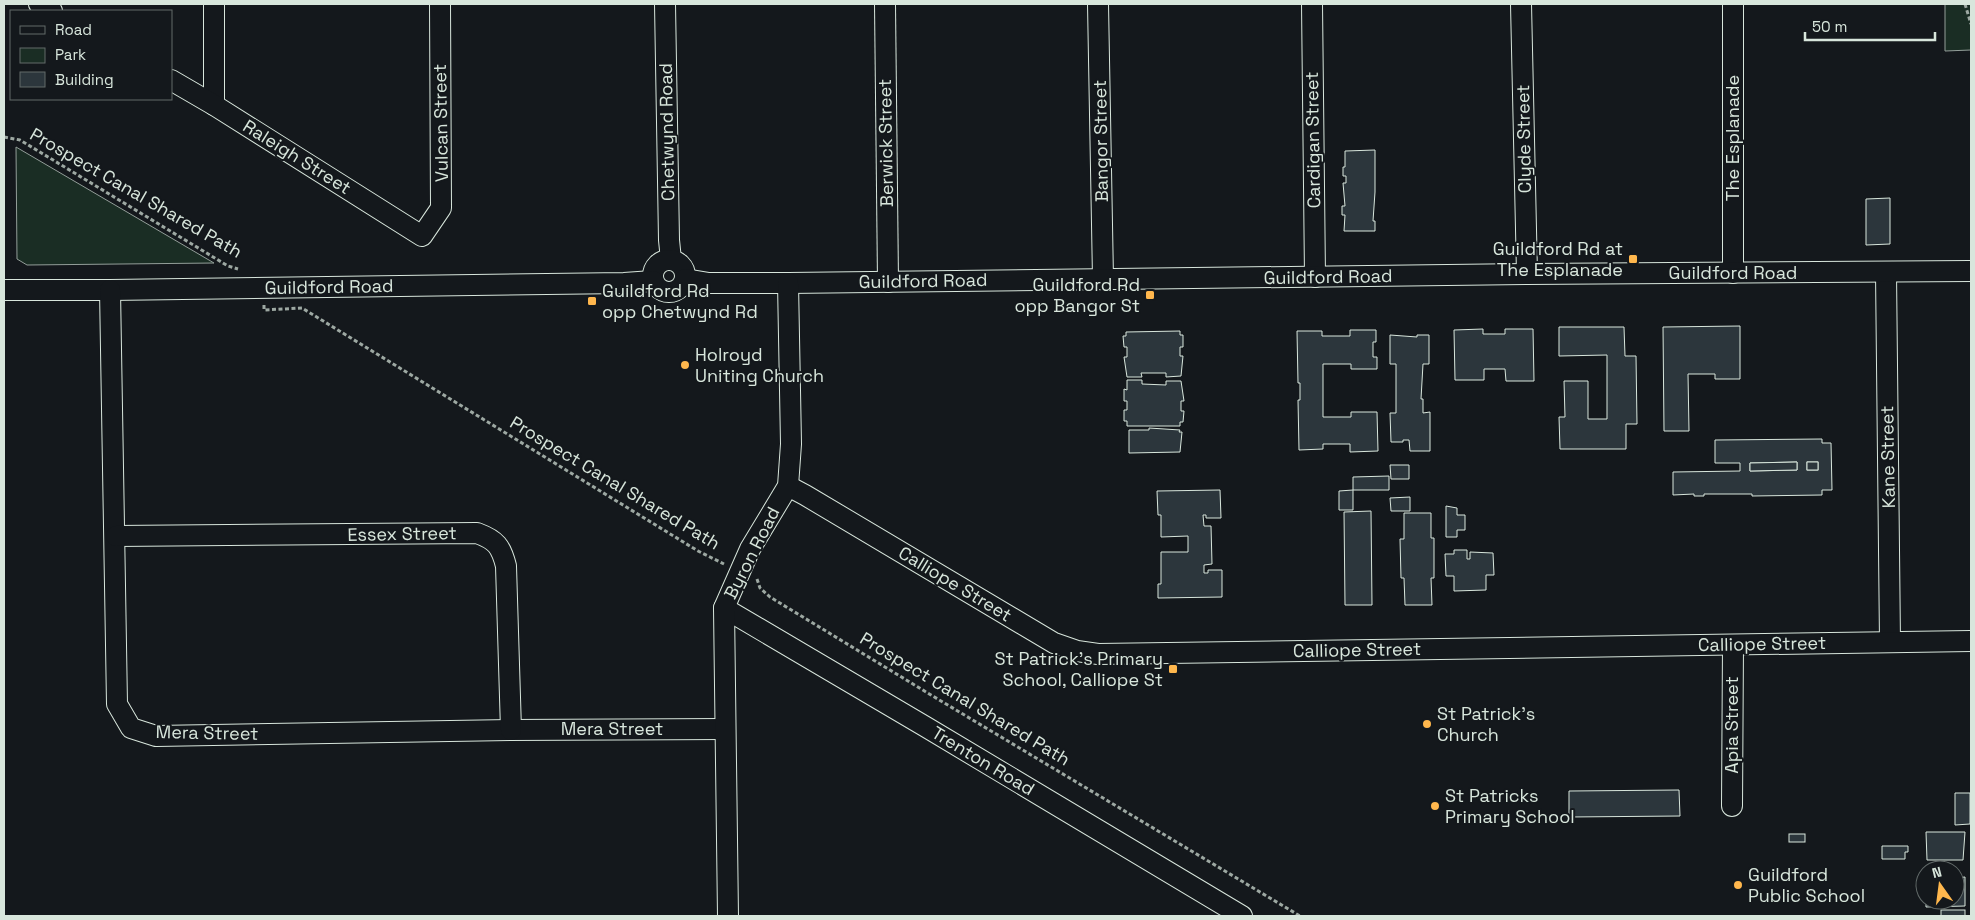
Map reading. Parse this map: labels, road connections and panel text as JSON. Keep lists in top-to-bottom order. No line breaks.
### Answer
{"streets":{"street":["Vulcan Street","Chetwynd Road","The Esplanade","Clyde Street","Cardigan Street","Bangor Street","Berwick Street","Raleigh Street","Guildford Road","Kane Street","Essex Street","Byron Road","Calliope Street","Apia Street","Mera Street","Trenton Road"],"path":["Prospect Canal Shared Path"]},"crossings":[["Vulcan Street","Raleigh Street"],["Chetwynd Road","Guildford Road"],["The Esplanade","Guildford Road"],["Clyde Street","Guildford Road"],["Cardigan Street","Guildford Road"],["Bangor Street","Guildford Road"],["Berwick Street","Guildford Road"],["Prospect Canal Shared Path","Guildford Road"],["Prospect Canal Shared Path","Byron Road"],["Guildford Road","Kane Street"],["Guildford Road","Byron Road"],["Guildford Road","Mera Street"],["Kane Street","Calliope Street"],["Essex Street","Mera Street"],["Byron Road","Calliope Street"],["Byron Road","Mera Street"],["Byron Road","Trenton Road"],["Calliope Street","Apia Street"]],"places":{"transit":["Guildford Rd at The Esplanade","Guildford Rd opp Bangor St","Guildford Rd opp Chetwynd Rd","St Patrick's Primary School, Calliope St"],"other":["Holroyd Uniting Church","St Patrick's Church","St Patricks Primary School","Guildford Public School"]},"legend":["Road","Park","Building"],"scale_bar":"50 m","north":"top"}
